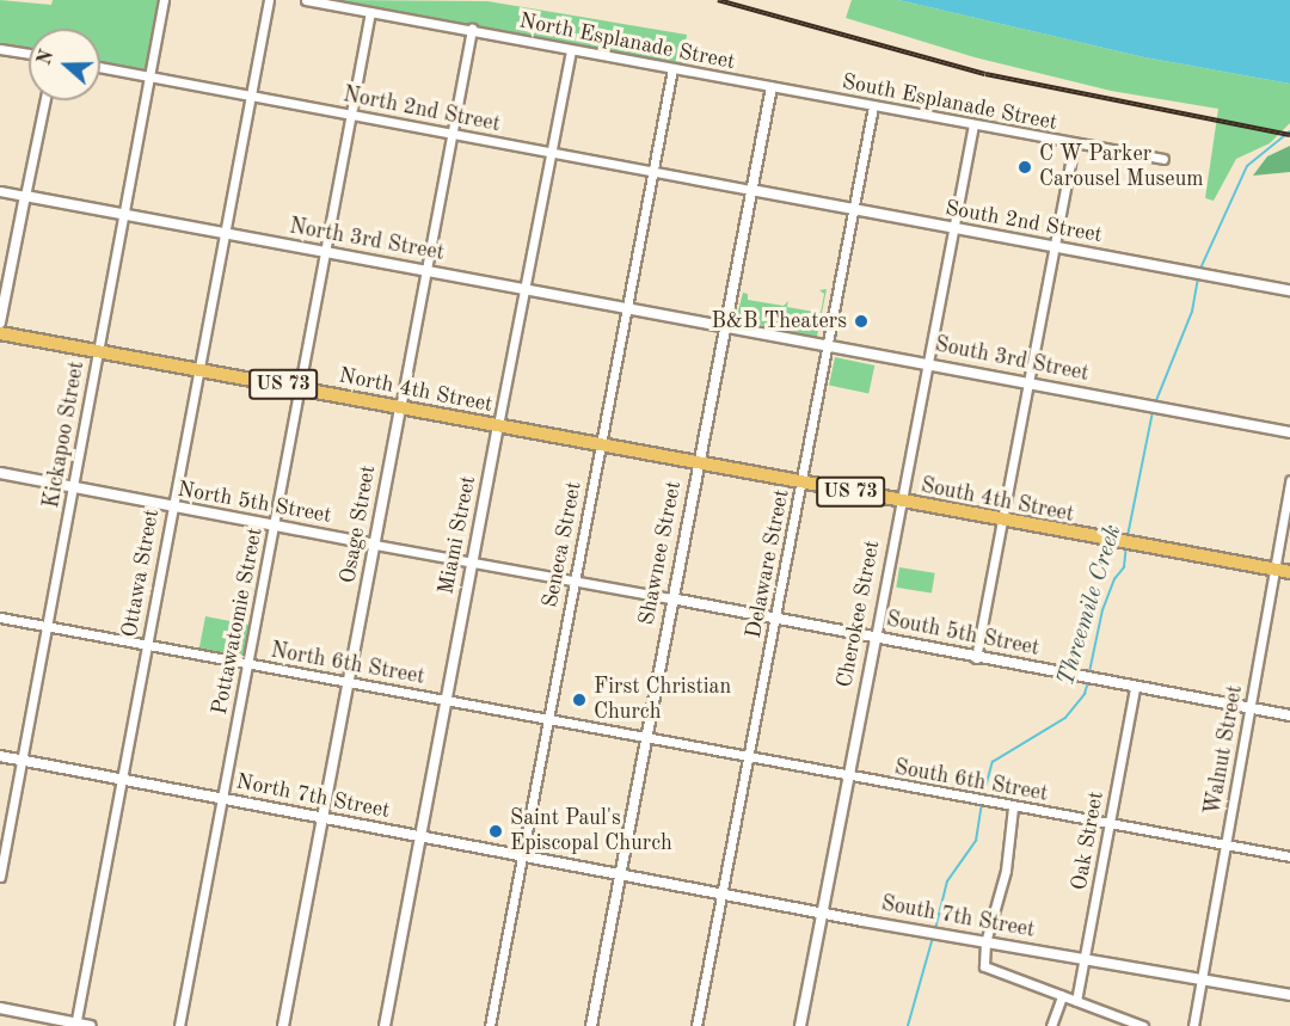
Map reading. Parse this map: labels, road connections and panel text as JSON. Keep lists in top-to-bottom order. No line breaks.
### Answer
{"streets":{"highway":["US 73","North 4th Street","South 4th Street"],"street":["North Esplanade Street","South Esplanade Street","North 2nd Street","South 2nd Street","North 3rd Street","South 3rd Street","Kickapoo Street","North 5th Street","Osage Street","Miami Street","Seneca Street","Shawnee Street","Delaware Street","Ottawa Street","Cherokee Street","Pottawatomie Street","South 5th Street","North 6th Street","Walnut Street","South 6th Street","North 7th Street","Oak Street","South 7th Street"]},"crossings":[["North Esplanade Street","South Esplanade Street"],["North Esplanade Street","Osage Street"],["North Esplanade Street","Miami Street"],["North Esplanade Street","Seneca Street"],["North Esplanade Street","Shawnee Street"],["North Esplanade Street","Pottawatomie Street"],["South Esplanade Street","Shawnee Street"],["South Esplanade Street","Delaware Street"],["South Esplanade Street","Cherokee Street"],["North 2nd Street","South 2nd Street"],["North 2nd Street","Kickapoo Street"],["North 2nd Street","Osage Street"],["North 2nd Street","Miami Street"],["North 2nd Street","Seneca Street"],["North 2nd Street","Shawnee Street"],["North 2nd Street","Ottawa Street"],["North 2nd Street","Pottawatomie Street"],["South 2nd Street","Shawnee Street"],["South 2nd Street","Delaware Street"],["South 2nd Street","Cherokee Street"],["North 3rd Street","South 3rd Street"],["North 3rd Street","Kickapoo Street"],["North 3rd Street","Osage Street"],["North 3rd Street","Miami Street"],["North 3rd Street","Seneca Street"],["North 3rd Street","Shawnee Street"],["North 3rd Street","Ottawa Street"],["North 3rd Street","Pottawatomie Street"],["South 3rd Street","Shawnee Street"],["South 3rd Street","Delaware Street"],["South 3rd Street","Cherokee Street"],["North 4th Street","Kickapoo Street"],["North 4th Street","South 4th Street"],["North 4th Street","Osage Street"],["North 4th Street","Miami Street"],["North 4th Street","Seneca Street"],["North 4th Street","Shawnee Street"],["North 4th Street","Ottawa Street"],["North 4th Street","Pottawatomie Street"],["Kickapoo Street","North 5th Street"],["Kickapoo Street","North 6th Street"],["Kickapoo Street","North 7th Street"],["South 4th Street","Shawnee Street"],["South 4th Street","Delaware Street"],["South 4th Street","Cherokee Street"],["South 4th Street","Walnut Street"],["North 5th Street","Osage Street"],["North 5th Street","Miami Street"],["North 5th Street","Seneca Street"],["North 5th Street","Shawnee Street"],["North 5th Street","Ottawa Street"],["North 5th Street","Pottawatomie Street"],["North 5th Street","South 5th Street"],["Osage Street","North 6th Street"],["Osage Street","North 7th Street"],["Miami Street","North 6th Street"],["Miami Street","North 7th Street"],["Seneca Street","North 6th Street"],["Seneca Street","North 7th Street"],["Shawnee Street","South 5th Street"],["Shawnee Street","North 6th Street"],["Shawnee Street","South 6th Street"],["Shawnee Street","North 7th Street"],["Shawnee Street","South 7th Street"],["Delaware Street","South 5th Street"],["Delaware Street","South 6th Street"],["Delaware Street","South 7th Street"],["Ottawa Street","North 6th Street"],["Ottawa Street","North 7th Street"],["Cherokee Street","South 5th Street"],["Cherokee Street","South 6th Street"],["Cherokee Street","South 7th Street"],["Pottawatomie Street","North 6th Street"],["Pottawatomie Street","North 7th Street"],["South 5th Street","Walnut Street"],["South 5th Street","Oak Street"],["North 6th Street","South 6th Street"],["Walnut Street","South 6th Street"],["Walnut Street","South 7th Street"],["South 6th Street","Oak Street"],["North 7th Street","South 7th Street"],["Oak Street","South 7th Street"]],"water":["Threemile Creek"],"places":["C W Parker Carousel Museum","B&B Theaters","First Christian Church","Saint Paul's Episcopal Church"],"north":"left"}
